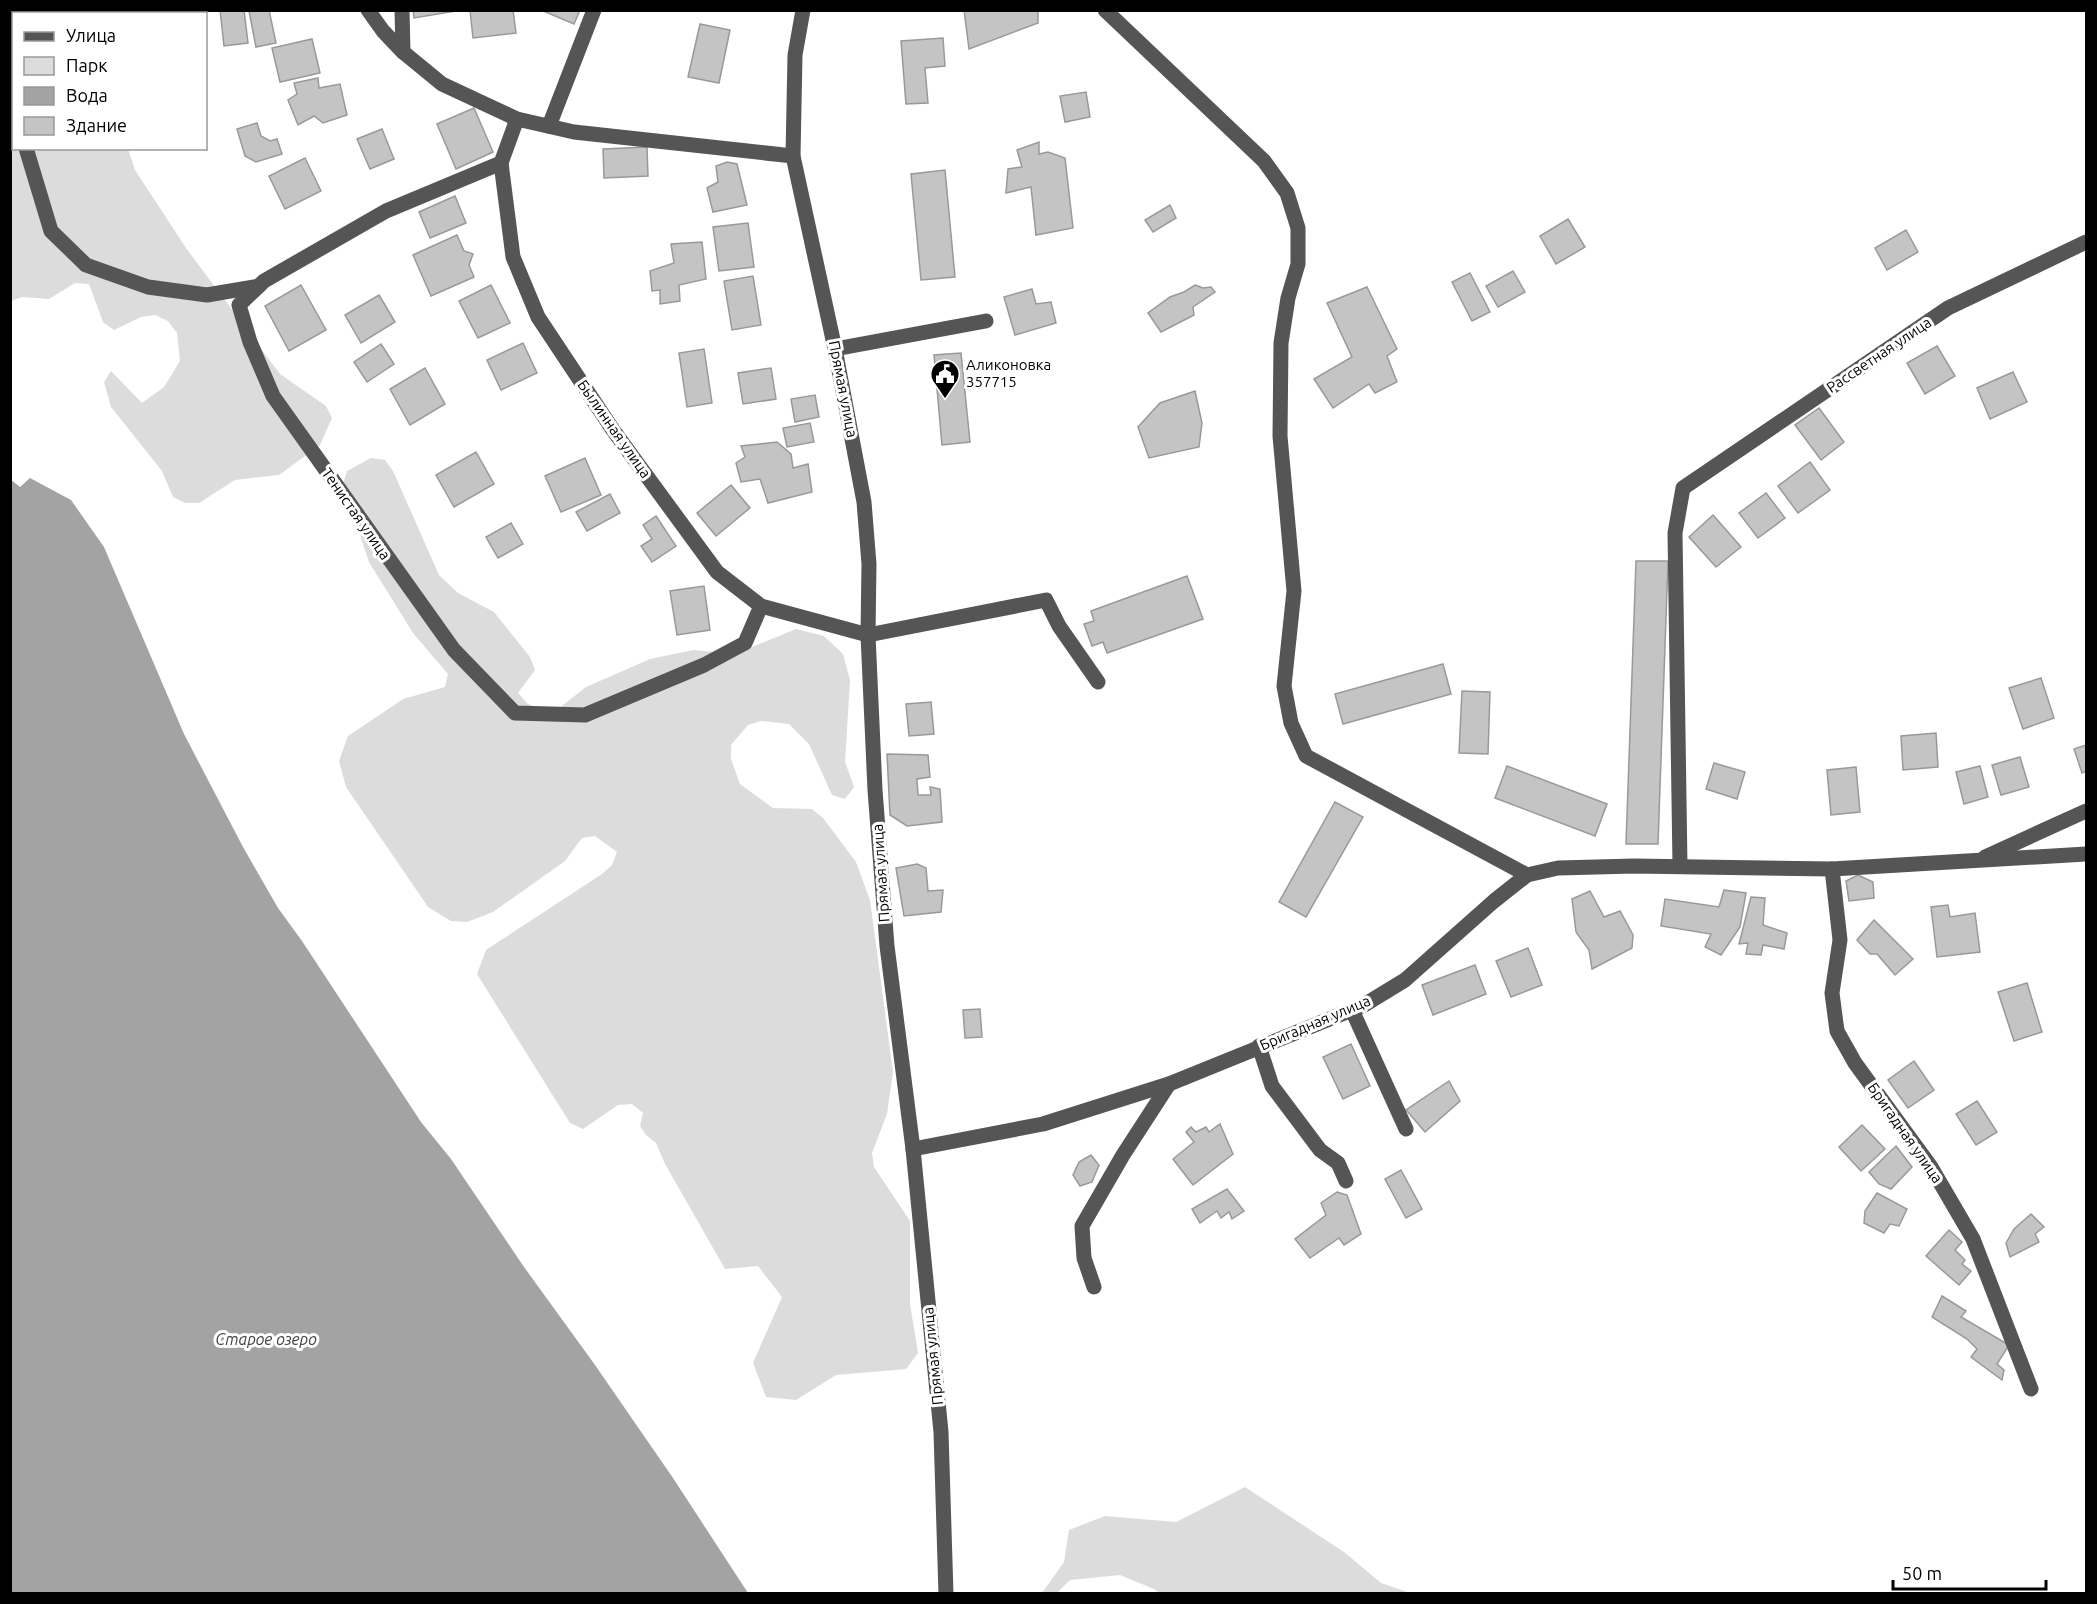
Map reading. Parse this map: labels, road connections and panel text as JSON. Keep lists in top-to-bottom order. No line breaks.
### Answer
{"streets":{"street":["Рассветная улица","Прямая улица","Былинная улица","Тенистая улица","Бригадная улица"]},"crossings":[["Рассветная улица","Бригадная улица"],["Прямая улица","Былинная улица"],["Прямая улица","Бригадная улица"],["Былинная улица","Тенистая улица"]],"water":["Старое озеро"],"places":{"public building":["Аликоновка 357715"]},"legend":["Улица","Парк","Вода","Здание"],"scale_bar":"50 m"}
